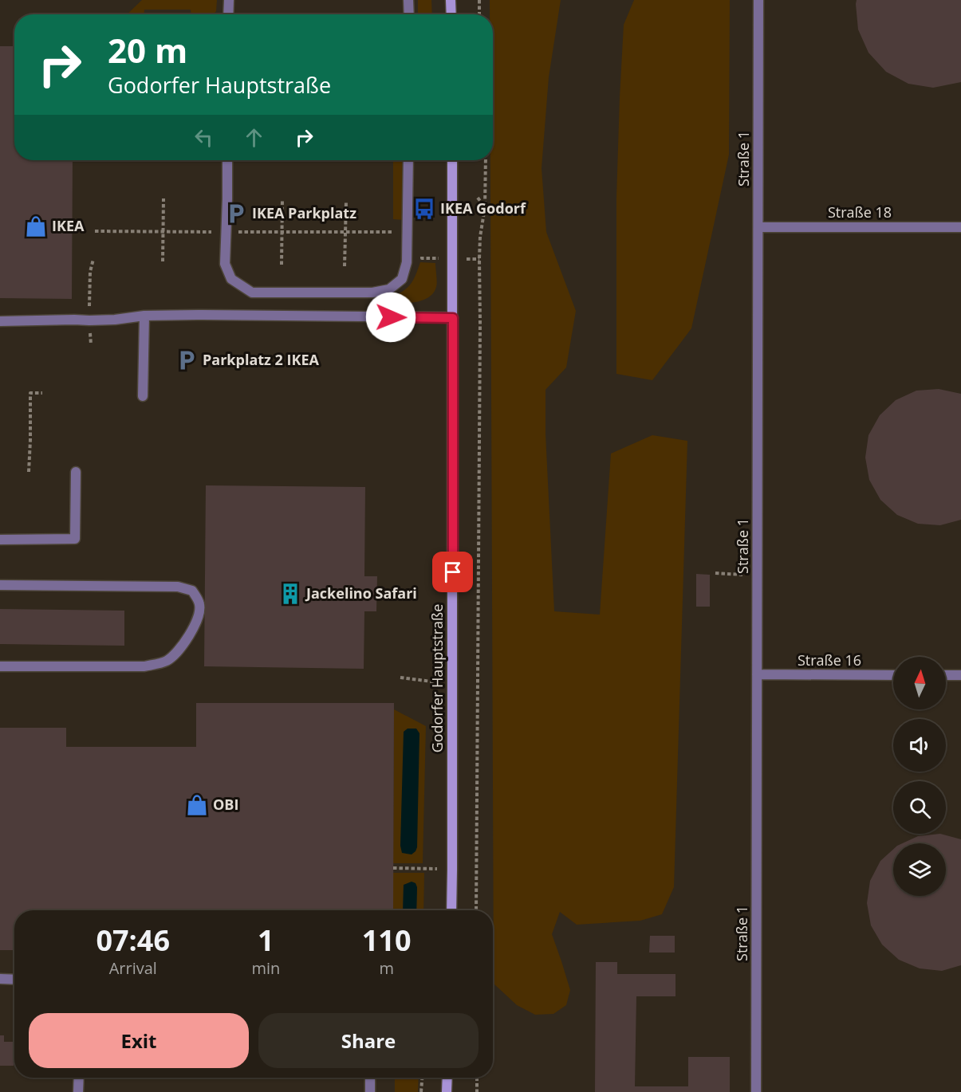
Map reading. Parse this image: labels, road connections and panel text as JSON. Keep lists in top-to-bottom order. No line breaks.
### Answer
{"streets":{"main road":["Godorfer Hauptstraße"],"lane":["Straße 1","Straße 18","Straße 16"]},"crossings":[["Straße 1","Straße 18"],["Straße 1","Straße 16"]],"places":{"bus stop":["IKEA Godorf"],"parking":["IKEA Parkplatz","Parkplatz 2 IKEA"],"shop":["IKEA","OBI"],"building":["Jackelino Safari"]},"north":"top","page":{"turn":["20 m","Godorfer Hauptstraße"],"eta":["07:46","Arrival","1","min","110","m"],"buttons":["Exit","Share"]}}
